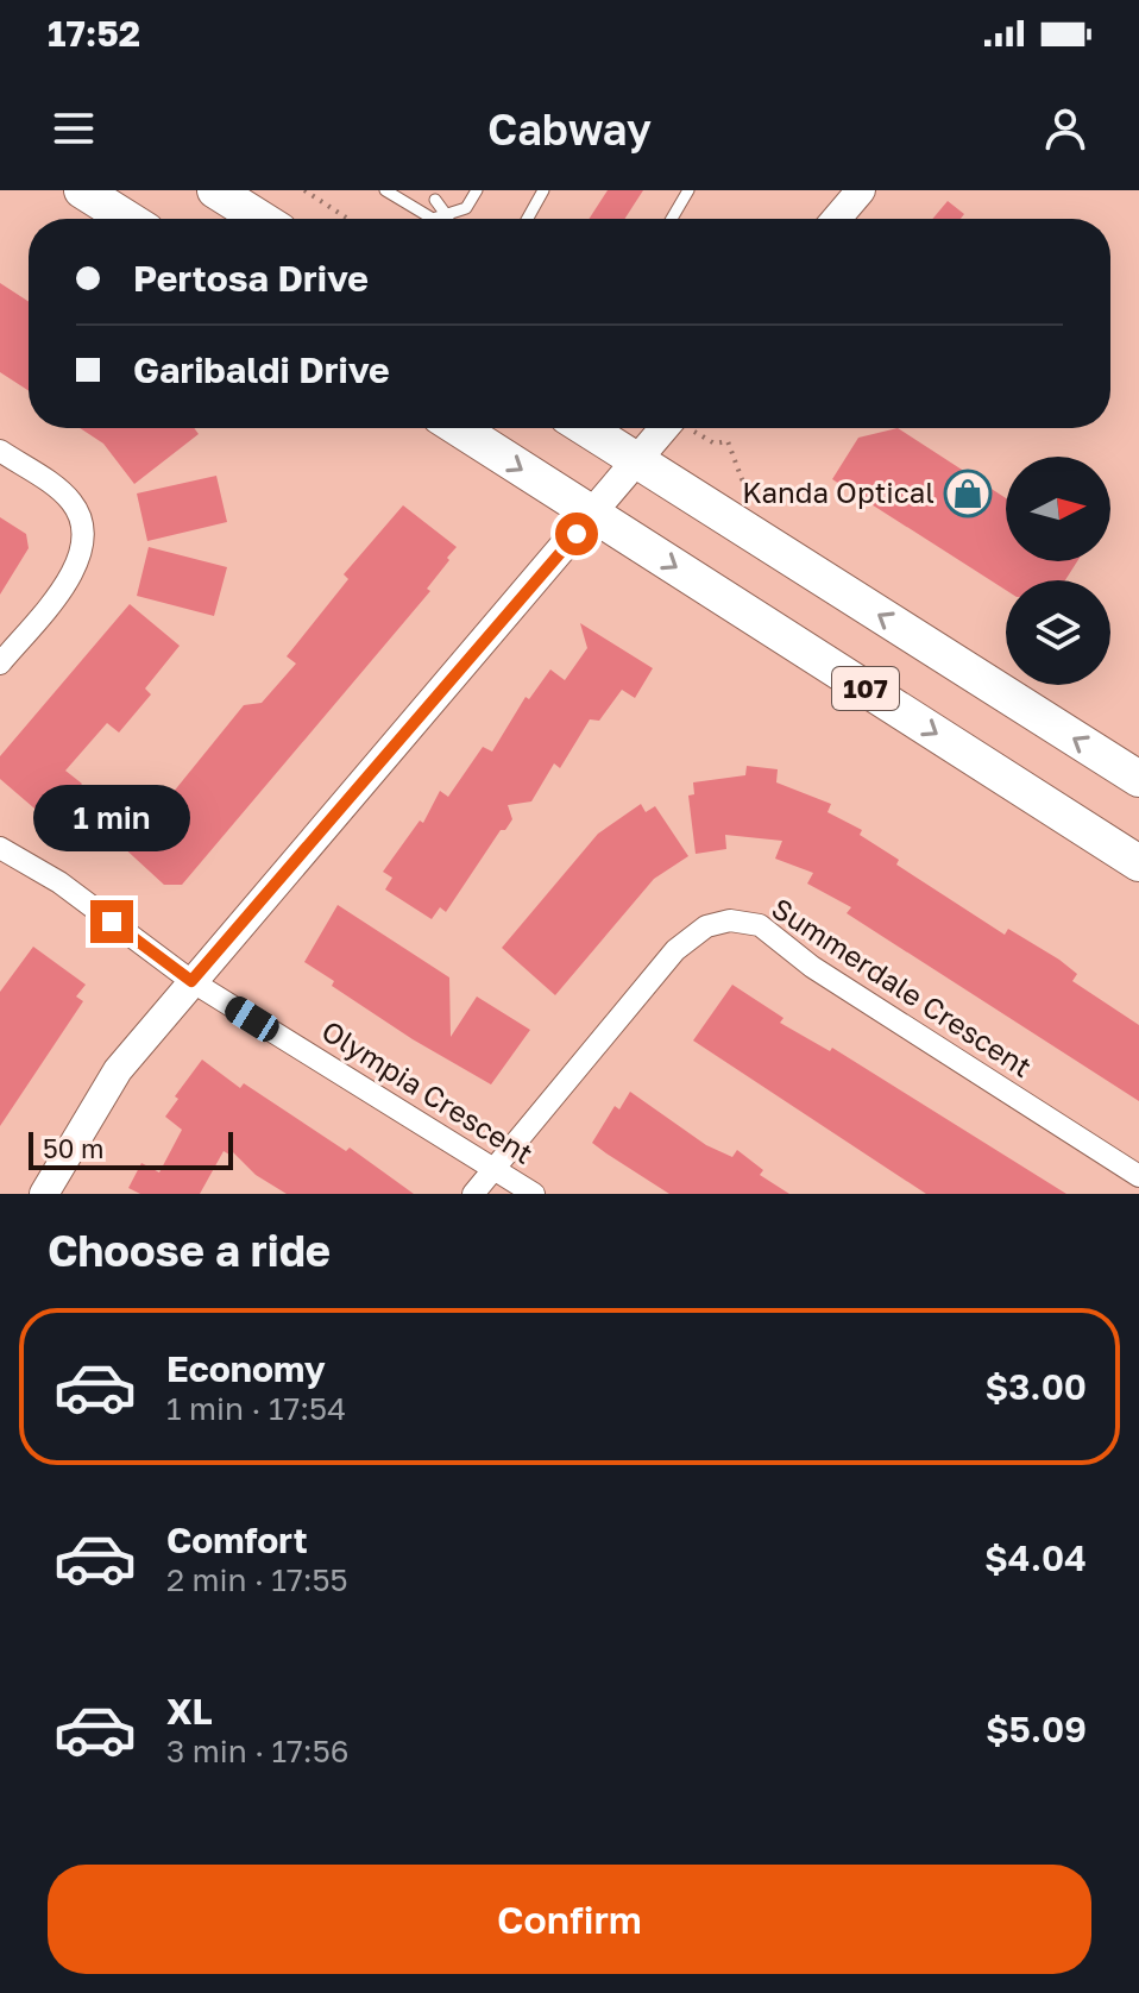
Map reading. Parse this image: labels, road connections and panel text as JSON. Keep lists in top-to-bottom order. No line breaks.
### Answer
{"streets":{"main road":["107"],"street":["Summerdale Crescent","Olympia Crescent"]},"crossings":[["Summerdale Crescent","Olympia Crescent"]],"places":{"shop":["Kanda Optical"]},"scale_bar":"50 m","north":"right","page":{"status":"17:52","header":"Cabway","banner":["Pertosa Drive","Garibaldi Drive"],"bubble":"1 min","scale":"50 m","heading":"Choose a ride","list":[{"name":"Economy","note":"1 min · 17:54","value":"$3.00"},{"name":"Comfort","note":"2 min · 17:55","value":"$4.04"},{"name":"XL","note":"3 min · 17:56","value":"$5.09"}],"buttons":"Confirm"}}
